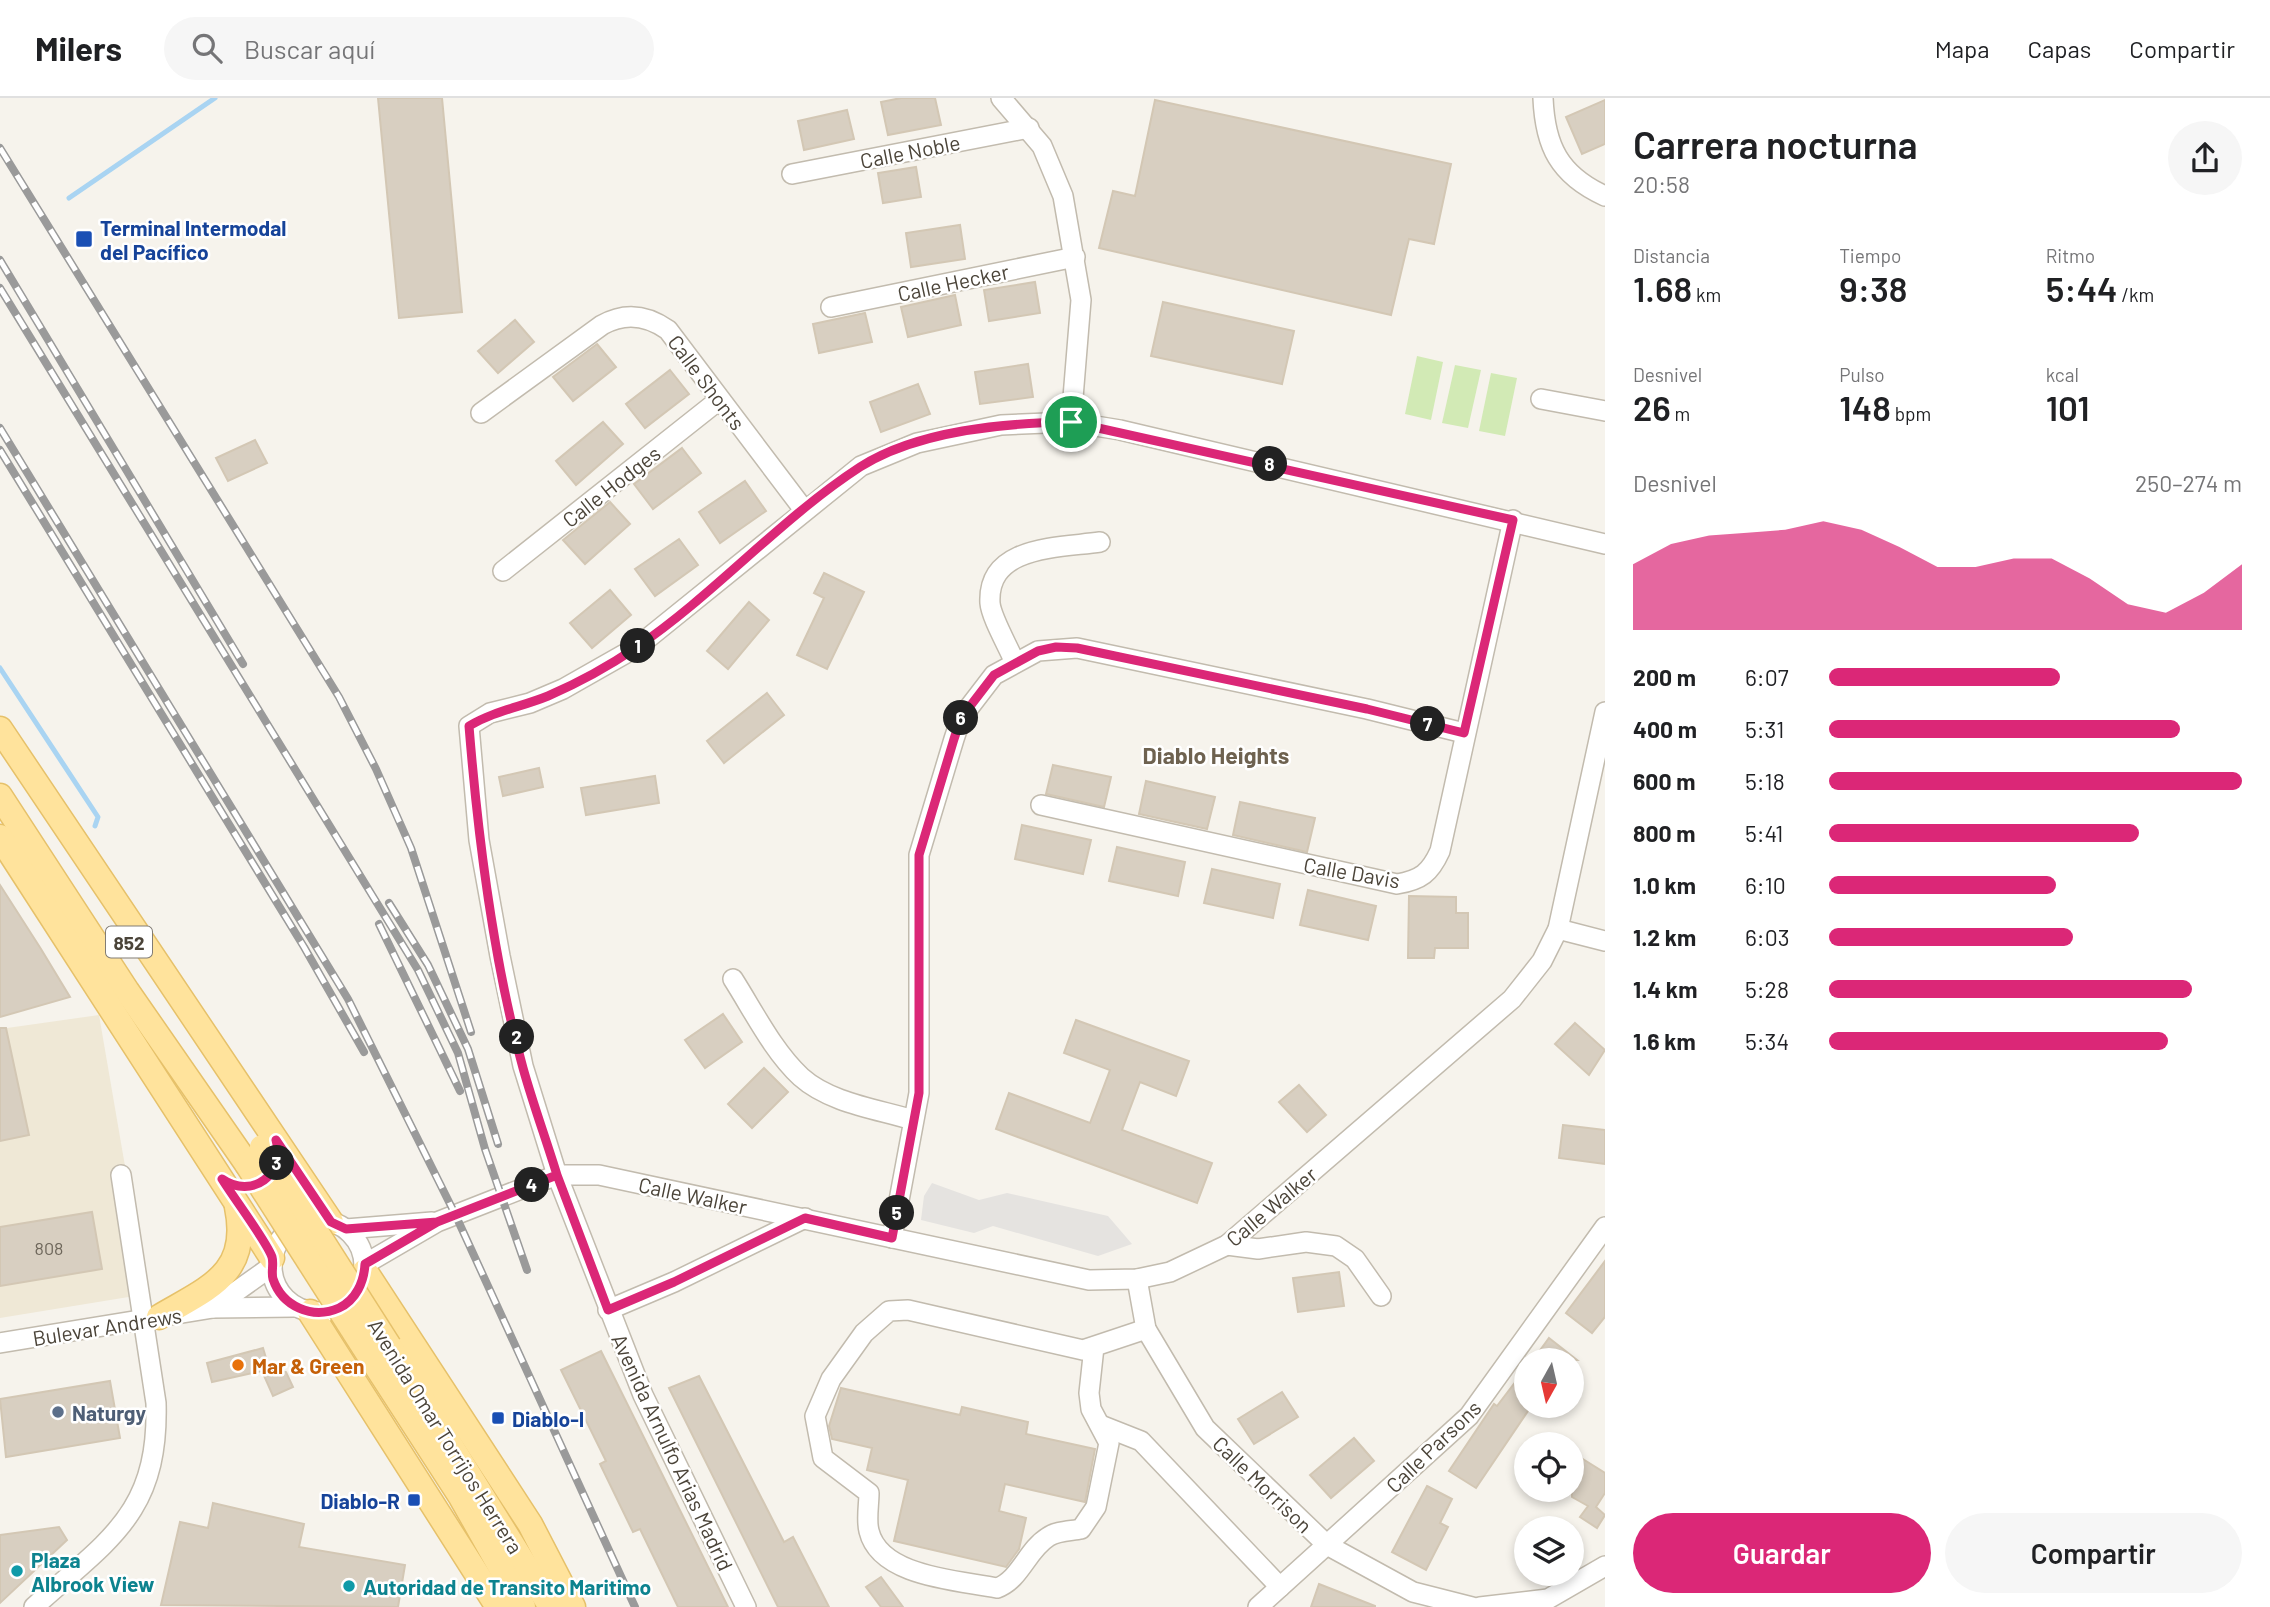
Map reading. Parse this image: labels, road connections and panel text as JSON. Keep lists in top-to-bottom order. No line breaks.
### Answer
{"streets":{"main road":["852","Avenida Omar Torrijos Herrera"],"street":["Calle Noble","Calle Hecker","Calle Shonts","Calle Hodges","Calle Davis","Calle Walker","Bulevar Andrews","Calle Parsons","Avenida Arnulfo Arias Madrid","Calle Morrison"]},"crossings":[["Calle Shonts","Calle Hodges"],["Calle Shonts","Avenida Arnulfo Arias Madrid"],["Calle Walker","Bulevar Andrews"],["Calle Walker","Avenida Arnulfo Arias Madrid"],["Calle Walker","Calle Morrison"],["Calle Parsons","Calle Morrison"]],"districts":["Diablo Heights"],"places":{"transit":["Terminal Intermodal del Pacífico","Diablo-I","Diablo-R"],"other":["Mar & Green","Naturgy","Plaza Albrook View","Autoridad de Transito Maritimo"]},"house_numbers":["808"],"north":"bottom","page":{"header":"Milers","search":"Buscar aquí","nav":["Mapa","Capas","Compartir"],"heading":["Carrera nocturna","20:58"],"stats":[["Distancia","1.68 km"],["Tiempo","9:38"],["Ritmo","5:44 /km"],["Desnivel","26 m"],["Pulso","148 bpm"],["kcal","101"]],"pins":["8","1","6","7","2","3","4","5"],"chart":["Desnivel","250–274 m"],"list":[{"name":"200 m","note":"6:07"},{"name":"400 m","note":"5:31"},{"name":"600 m","note":"5:18"},{"name":"800 m","note":"5:41"},{"name":"1.0 km","note":"6:10"},{"name":"1.2 km","note":"6:03"},{"name":"1.4 km","note":"5:28"},{"name":"1.6 km","note":"5:34"}],"buttons":["Guardar","Compartir"]}}
